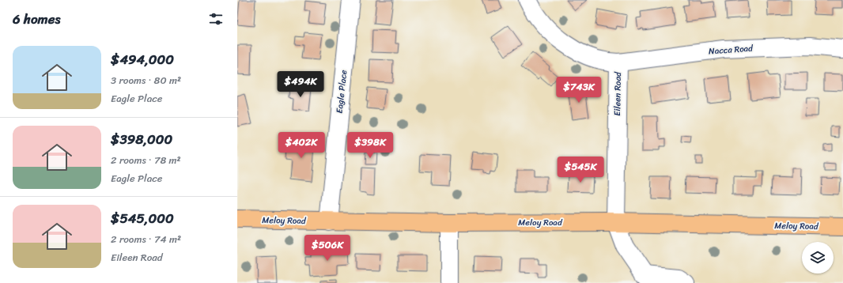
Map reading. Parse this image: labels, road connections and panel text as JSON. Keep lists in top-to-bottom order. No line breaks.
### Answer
{"streets":{"main road":["Meloy Road"],"street":["Nacca Road","Eagle Place","Eileen Road"]},"crossings":[["Nacca Road","Eileen Road"],["Eagle Place","Meloy Road"],["Eileen Road","Meloy Road"]],"page":{"heading":"6 homes","list":[{"name":"$494,000","note":"3 rooms · 80 m² · Eagle Place"},{"name":"$398,000","note":"2 rooms · 78 m² · Eagle Place"},{"name":"$545,000","note":"2 rooms · 74 m² · Eileen Road"}],"price":["$494K","$743K","$402K","$398K","$545K","$506K"]}}
